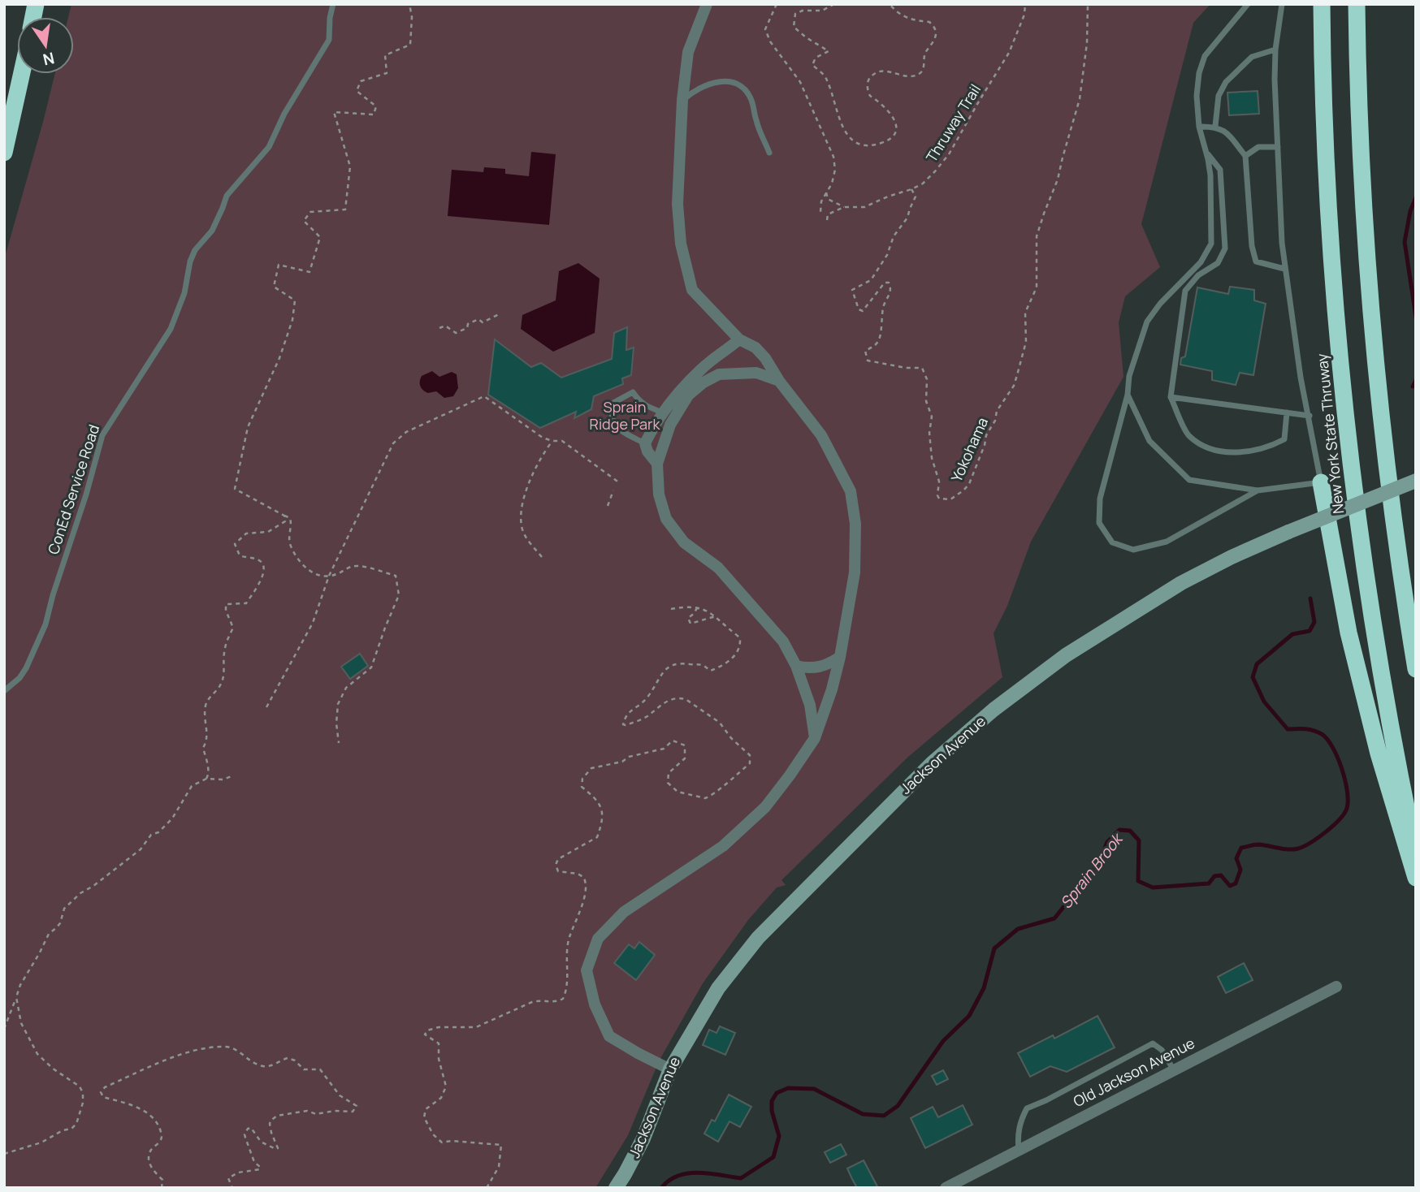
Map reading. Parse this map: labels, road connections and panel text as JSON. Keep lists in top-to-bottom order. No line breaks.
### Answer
{"streets":{"highway":["New York State Thruway"],"main road":["Jackson Avenue"],"street":["Old Jackson Avenue"],"lane":["ConEd Service Road"],"path":["Thruway Trail","Yokohama"]},"crossings":[["Thruway Trail","Yokohama"]],"water":["Sprain Brook"],"parks":["Sprain Ridge Park"],"north":"bottom"}
